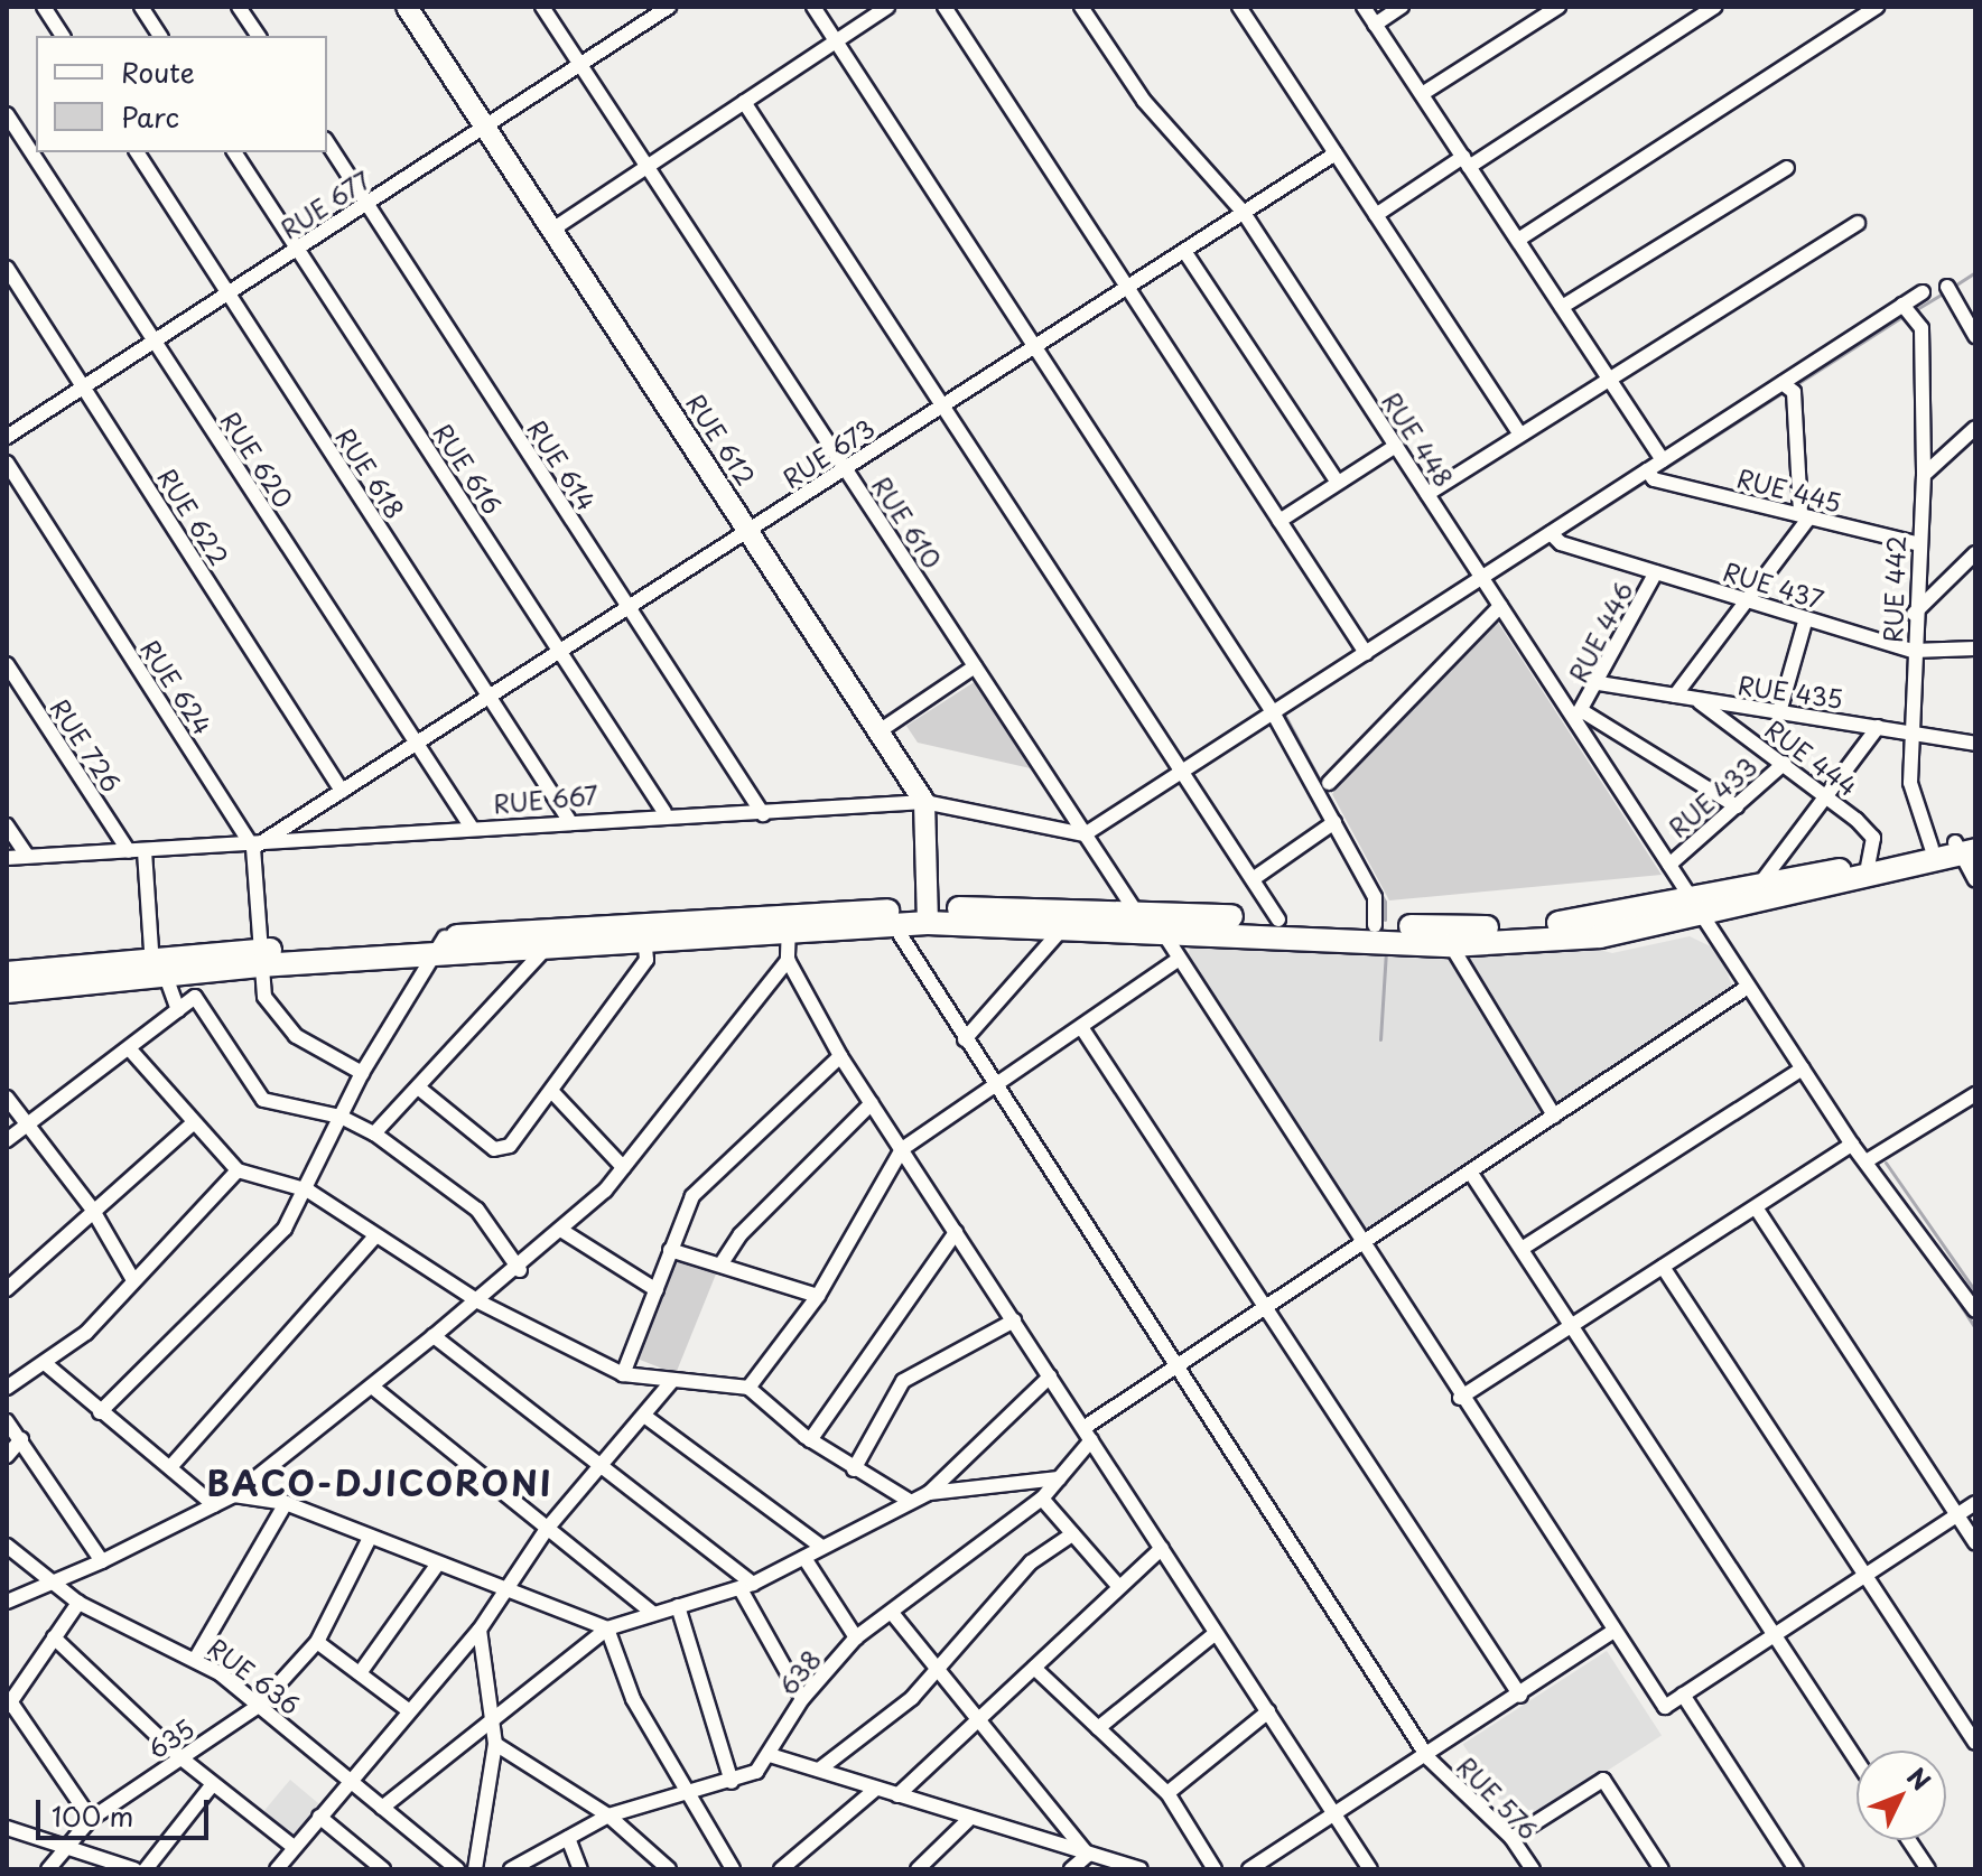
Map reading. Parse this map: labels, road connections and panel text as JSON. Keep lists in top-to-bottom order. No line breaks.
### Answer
{"streets":{"street":["RUE 677","RUE 612","RUE 448","RUE 673","RUE 620","RUE 614","RUE 616","RUE 618","RUE 445","RUE 622","RUE 610","RUE 437","RUE 442","RUE 446","RUE 624","RUE 435","RUE 726","RUE 444","RUE 433","RUE 667","638","RUE 636","635","RUE 576"]},"crossings":[["RUE 677","RUE 612"],["RUE 677","RUE 620"],["RUE 677","RUE 614"],["RUE 677","RUE 616"],["RUE 677","RUE 618"],["RUE 677","RUE 622"],["RUE 677","RUE 610"],["RUE 612","RUE 673"],["RUE 612","RUE 667"],["RUE 448","RUE 673"],["RUE 448","RUE 446"],["RUE 448","RUE 433"],["RUE 448","638"],["RUE 673","RUE 620"],["RUE 673","RUE 614"],["RUE 673","RUE 616"],["RUE 673","RUE 618"],["RUE 673","RUE 622"],["RUE 673","RUE 610"],["RUE 673","RUE 624"],["RUE 673","RUE 667"],["RUE 620","RUE 667"],["RUE 614","RUE 667"],["RUE 616","RUE 667"],["RUE 618","RUE 667"],["RUE 445","RUE 442"],["RUE 610","RUE 667"],["RUE 610","638"],["RUE 437","RUE 442"],["RUE 437","RUE 446"],["RUE 442","RUE 435"],["RUE 446","RUE 435"],["RUE 624","RUE 667"],["RUE 435","RUE 444"],["RUE 726","RUE 667"],["RUE 444","RUE 433"],["638","RUE 576"],["RUE 636","635"]],"districts":["BACO-DJICORONI"],"legend":["Route","Parc"],"scale_bar":"100 m","north":"top right"}
